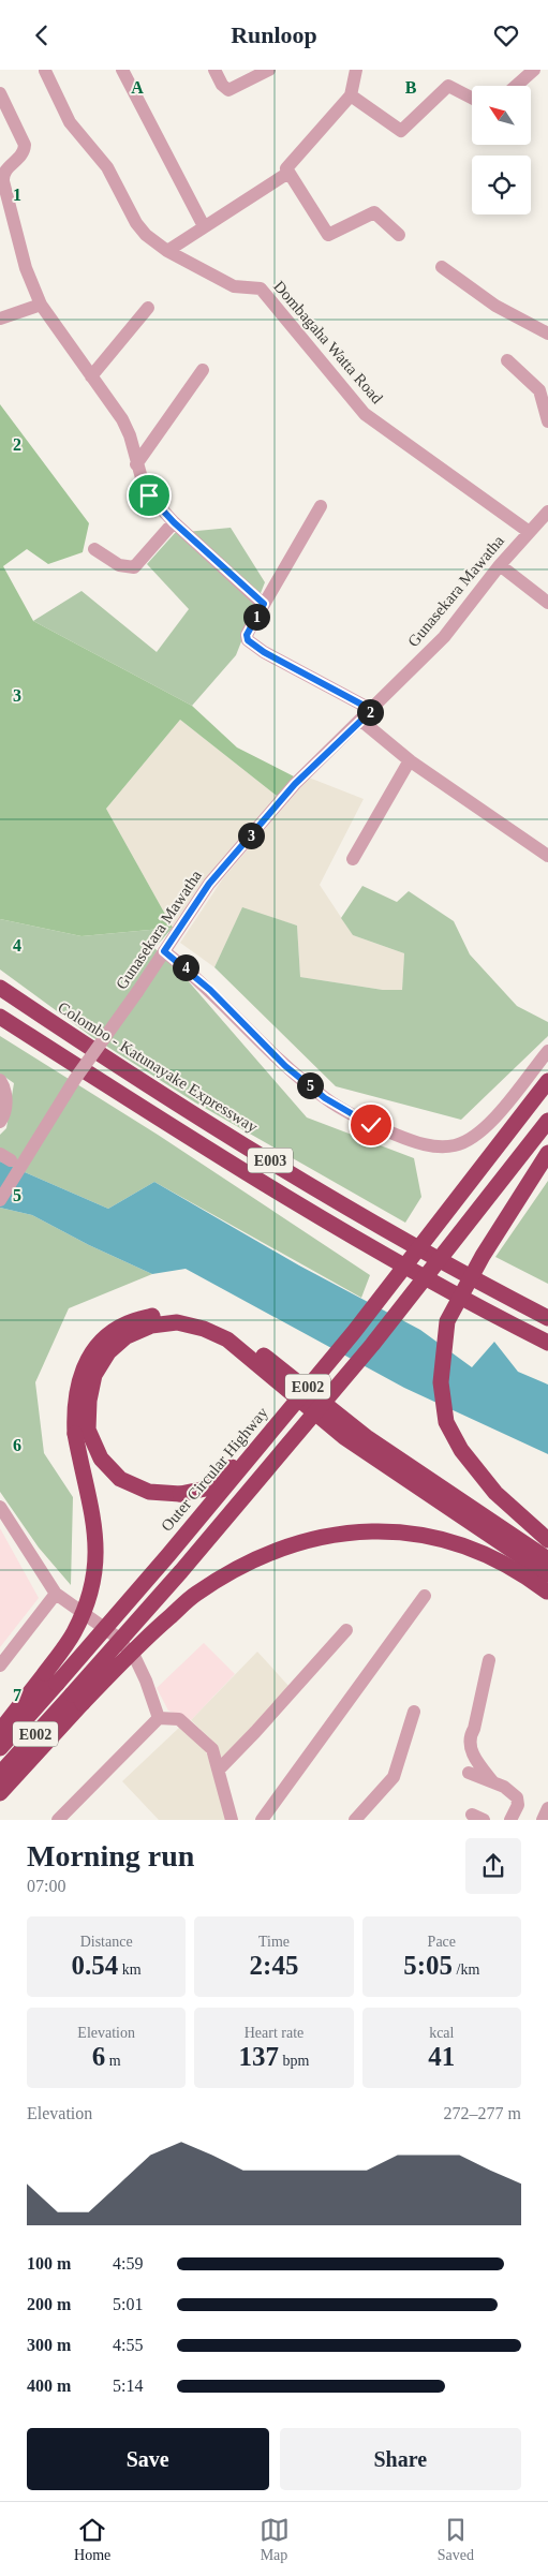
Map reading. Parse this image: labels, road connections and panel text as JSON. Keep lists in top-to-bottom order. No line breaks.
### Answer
{"streets":{"highway":["Colombo - Katunayake Expressway","E003","E002","Outer Circular Highway"],"street":["Dombagaha Watta Road","Gunasekara Mawatha"]},"crossings":[["Dombagaha Watta Road","Gunasekara Mawatha"]],"north":"top left","page":{"header":"Runloop","pins":["1","2","3","4","5"],"heading":["Morning run","07:00"],"stats":[["Distance","0.54 km"],["Time","2:45"],["Pace","5:05 /km"],["Elevation","6 m"],["Heart rate","137 bpm"],["kcal","41"]],"chart":["Elevation","272–277 m"],"list":[{"name":"100 m","note":"4:59"},{"name":"200 m","note":"5:01"},{"name":"300 m","note":"4:55"},{"name":"400 m","note":"5:14"}],"buttons":["Save","Share"],"tabs":["Home","Map","Saved"]},"grid":{"columns":["A","B"],"rows":["1","2","3","4","5","6","7"]}}
